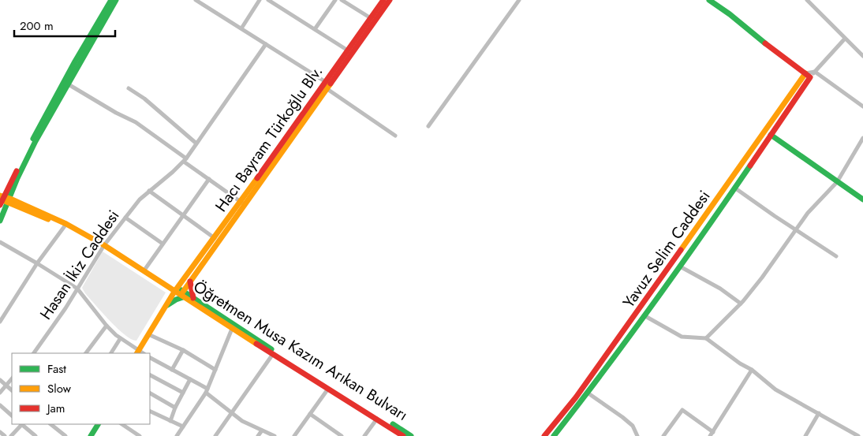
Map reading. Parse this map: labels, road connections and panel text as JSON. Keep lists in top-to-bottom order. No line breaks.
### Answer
{"streets":{"street":["Hacı Bayram Türkoğlu Blv.","Yavuz Selim Caddesi","Hasan İkiz Caddesi","Öğretmen Musa Kazım Arıkan Bulvarı"]},"crossings":[["Hacı Bayram Türkoğlu Blv.","Öğretmen Musa Kazım Arıkan Bulvarı"],["Hasan İkiz Caddesi","Öğretmen Musa Kazım Arıkan Bulvarı"]],"legend":["Fast","Slow","Jam"],"scale_bar":"200 m"}
